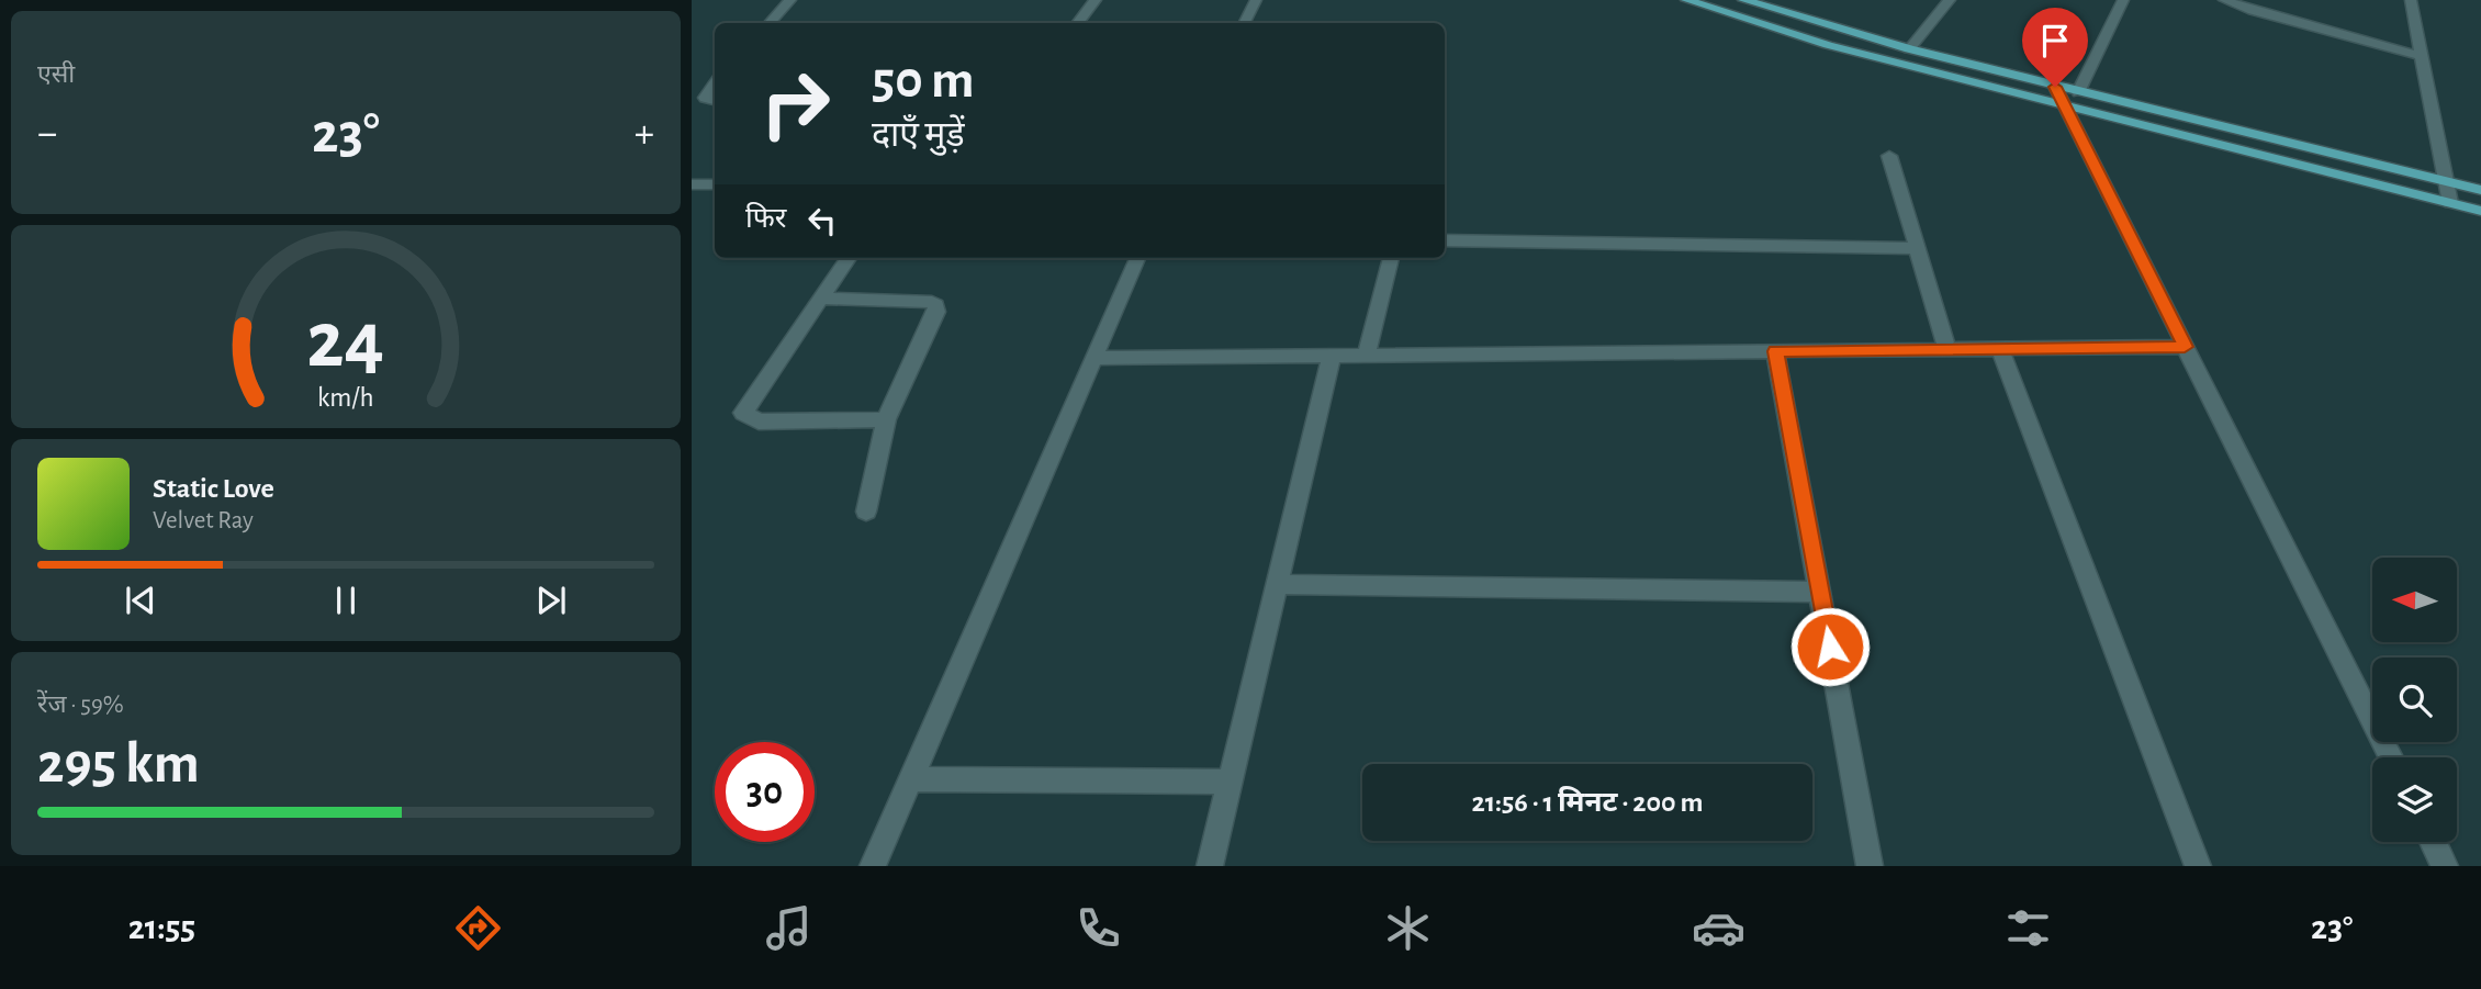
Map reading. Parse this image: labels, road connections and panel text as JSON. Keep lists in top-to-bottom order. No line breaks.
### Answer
{"north":"left","page":{"tile":["एसी",["रेंज · 59%","295 km"]],"turn":["50 m","दाएँ मुड़ें"],"heat":["−","23°","+"],"then":"फिर","song":["Static Love","Velvet Ray"],"limit":"30","trip":"21:56 · 1 मिनट · 200 m","tabs":["21:55","23°"],"gauge":["24","km/h"]}}
